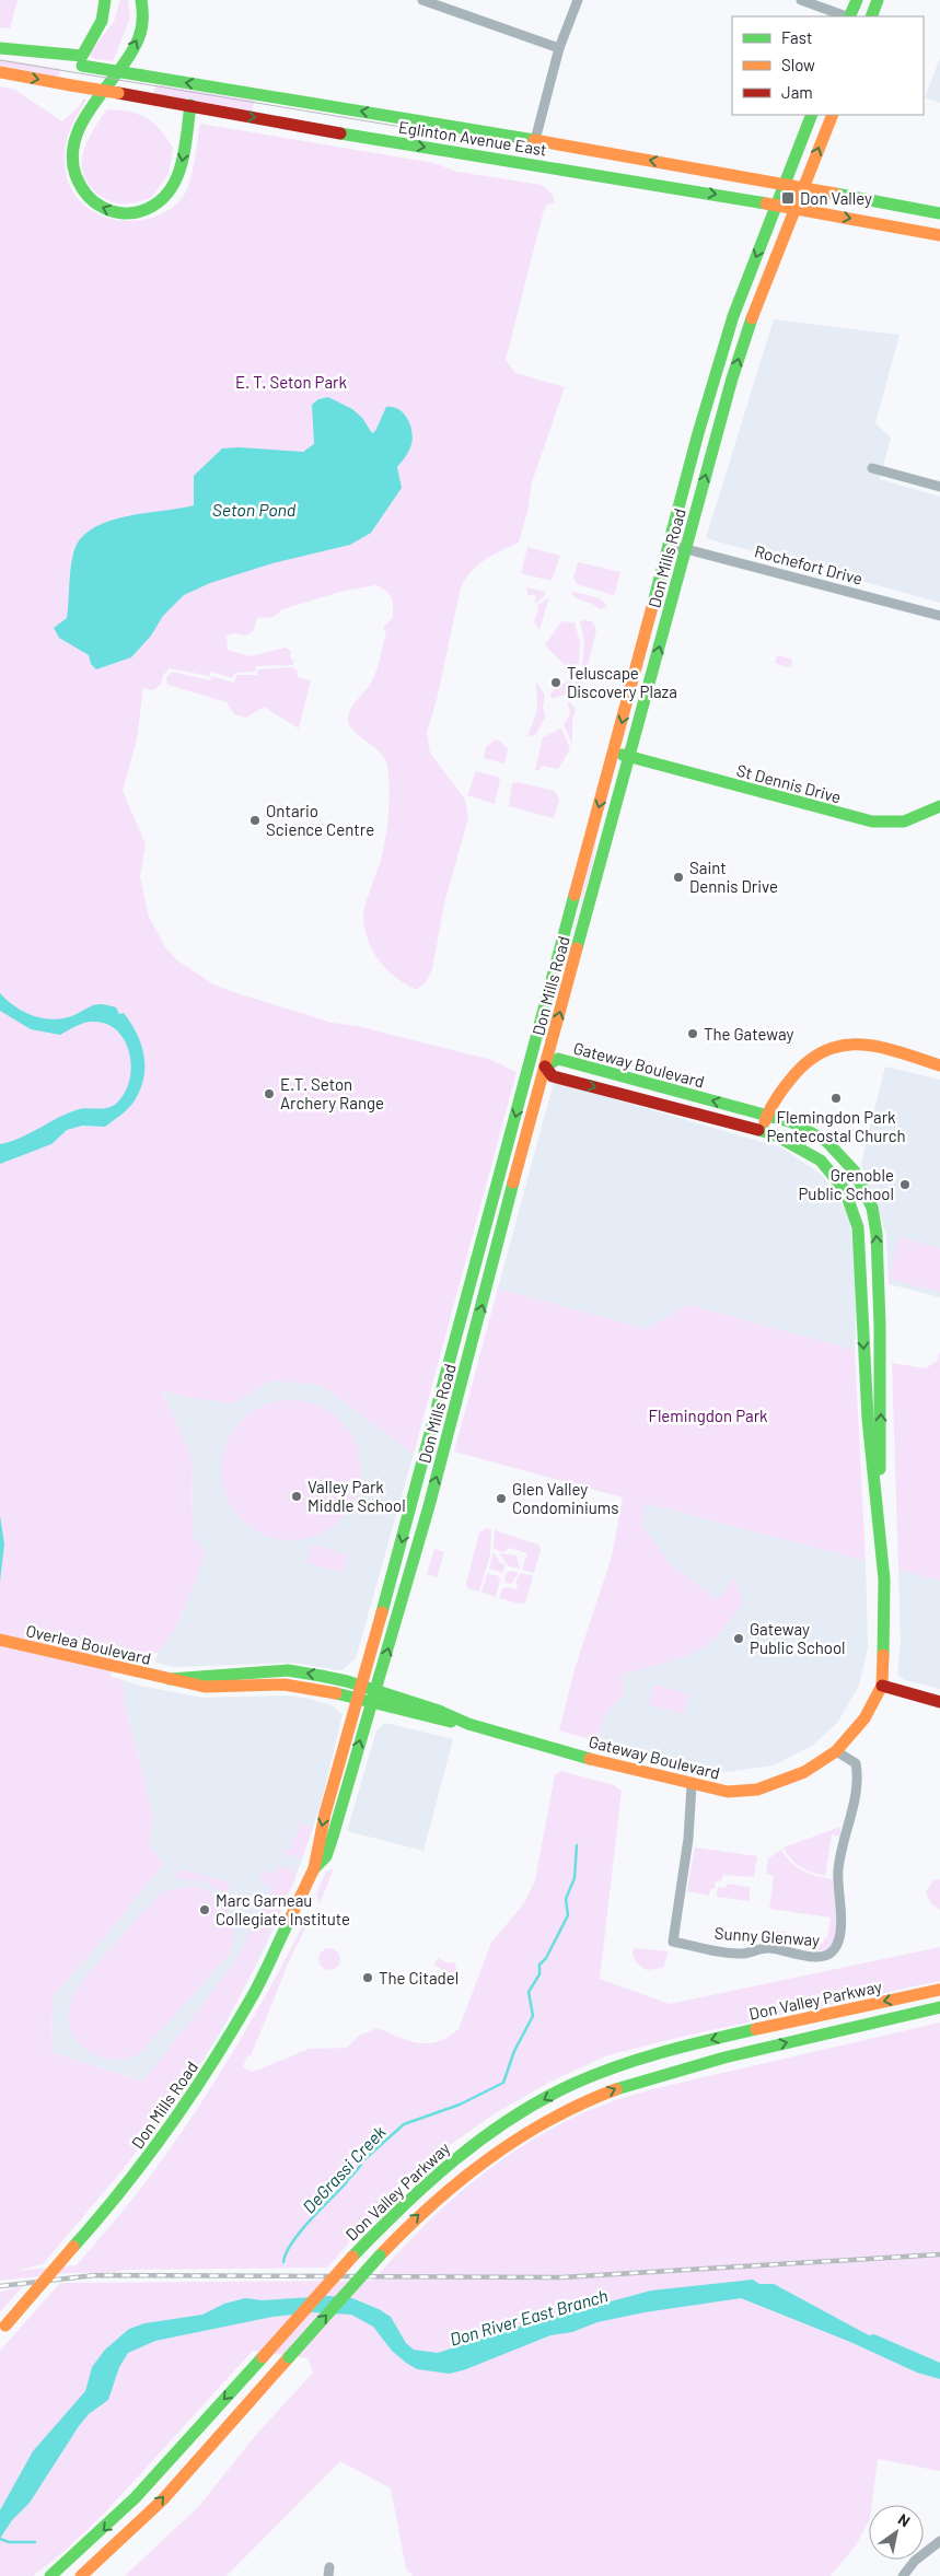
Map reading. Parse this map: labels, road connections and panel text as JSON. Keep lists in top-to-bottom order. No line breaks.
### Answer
{"streets":{"main road":["Eglinton Avenue East","Don Mills Road","St Dennis Drive","Gateway Boulevard","Overlea Boulevard","Don Valley Parkway"],"street":["Rochefort Drive","Sunny Glenway"]},"crossings":[["Eglinton Avenue East","Don Mills Road"],["Don Mills Road","Rochefort Drive"],["Don Mills Road","St Dennis Drive"],["Don Mills Road","Gateway Boulevard"],["Don Mills Road","Overlea Boulevard"],["Gateway Boulevard","Overlea Boulevard"],["Gateway Boulevard","Sunny Glenway"]],"water":["Seton Pond","DeGrassi Creek","Don River East Branch"],"parks":["E. T. Seton Park","Flemingdon Park"],"places":{"transit":["Don Valley"],"other":["Teluscape Discovery Plaza","Ontario Science Centre","Saint Dennis Drive","The Gateway","E.T. Seton Archery Range","Flemingdon Park Pentecostal Church","Grenoble Public School","Valley Park Middle School","Glen Valley Condominiums","Gateway Public School","Marc Garneau Collegiate Institute","The Citadel"]},"legend":["Fast","Slow","Jam"],"north":"top right"}
